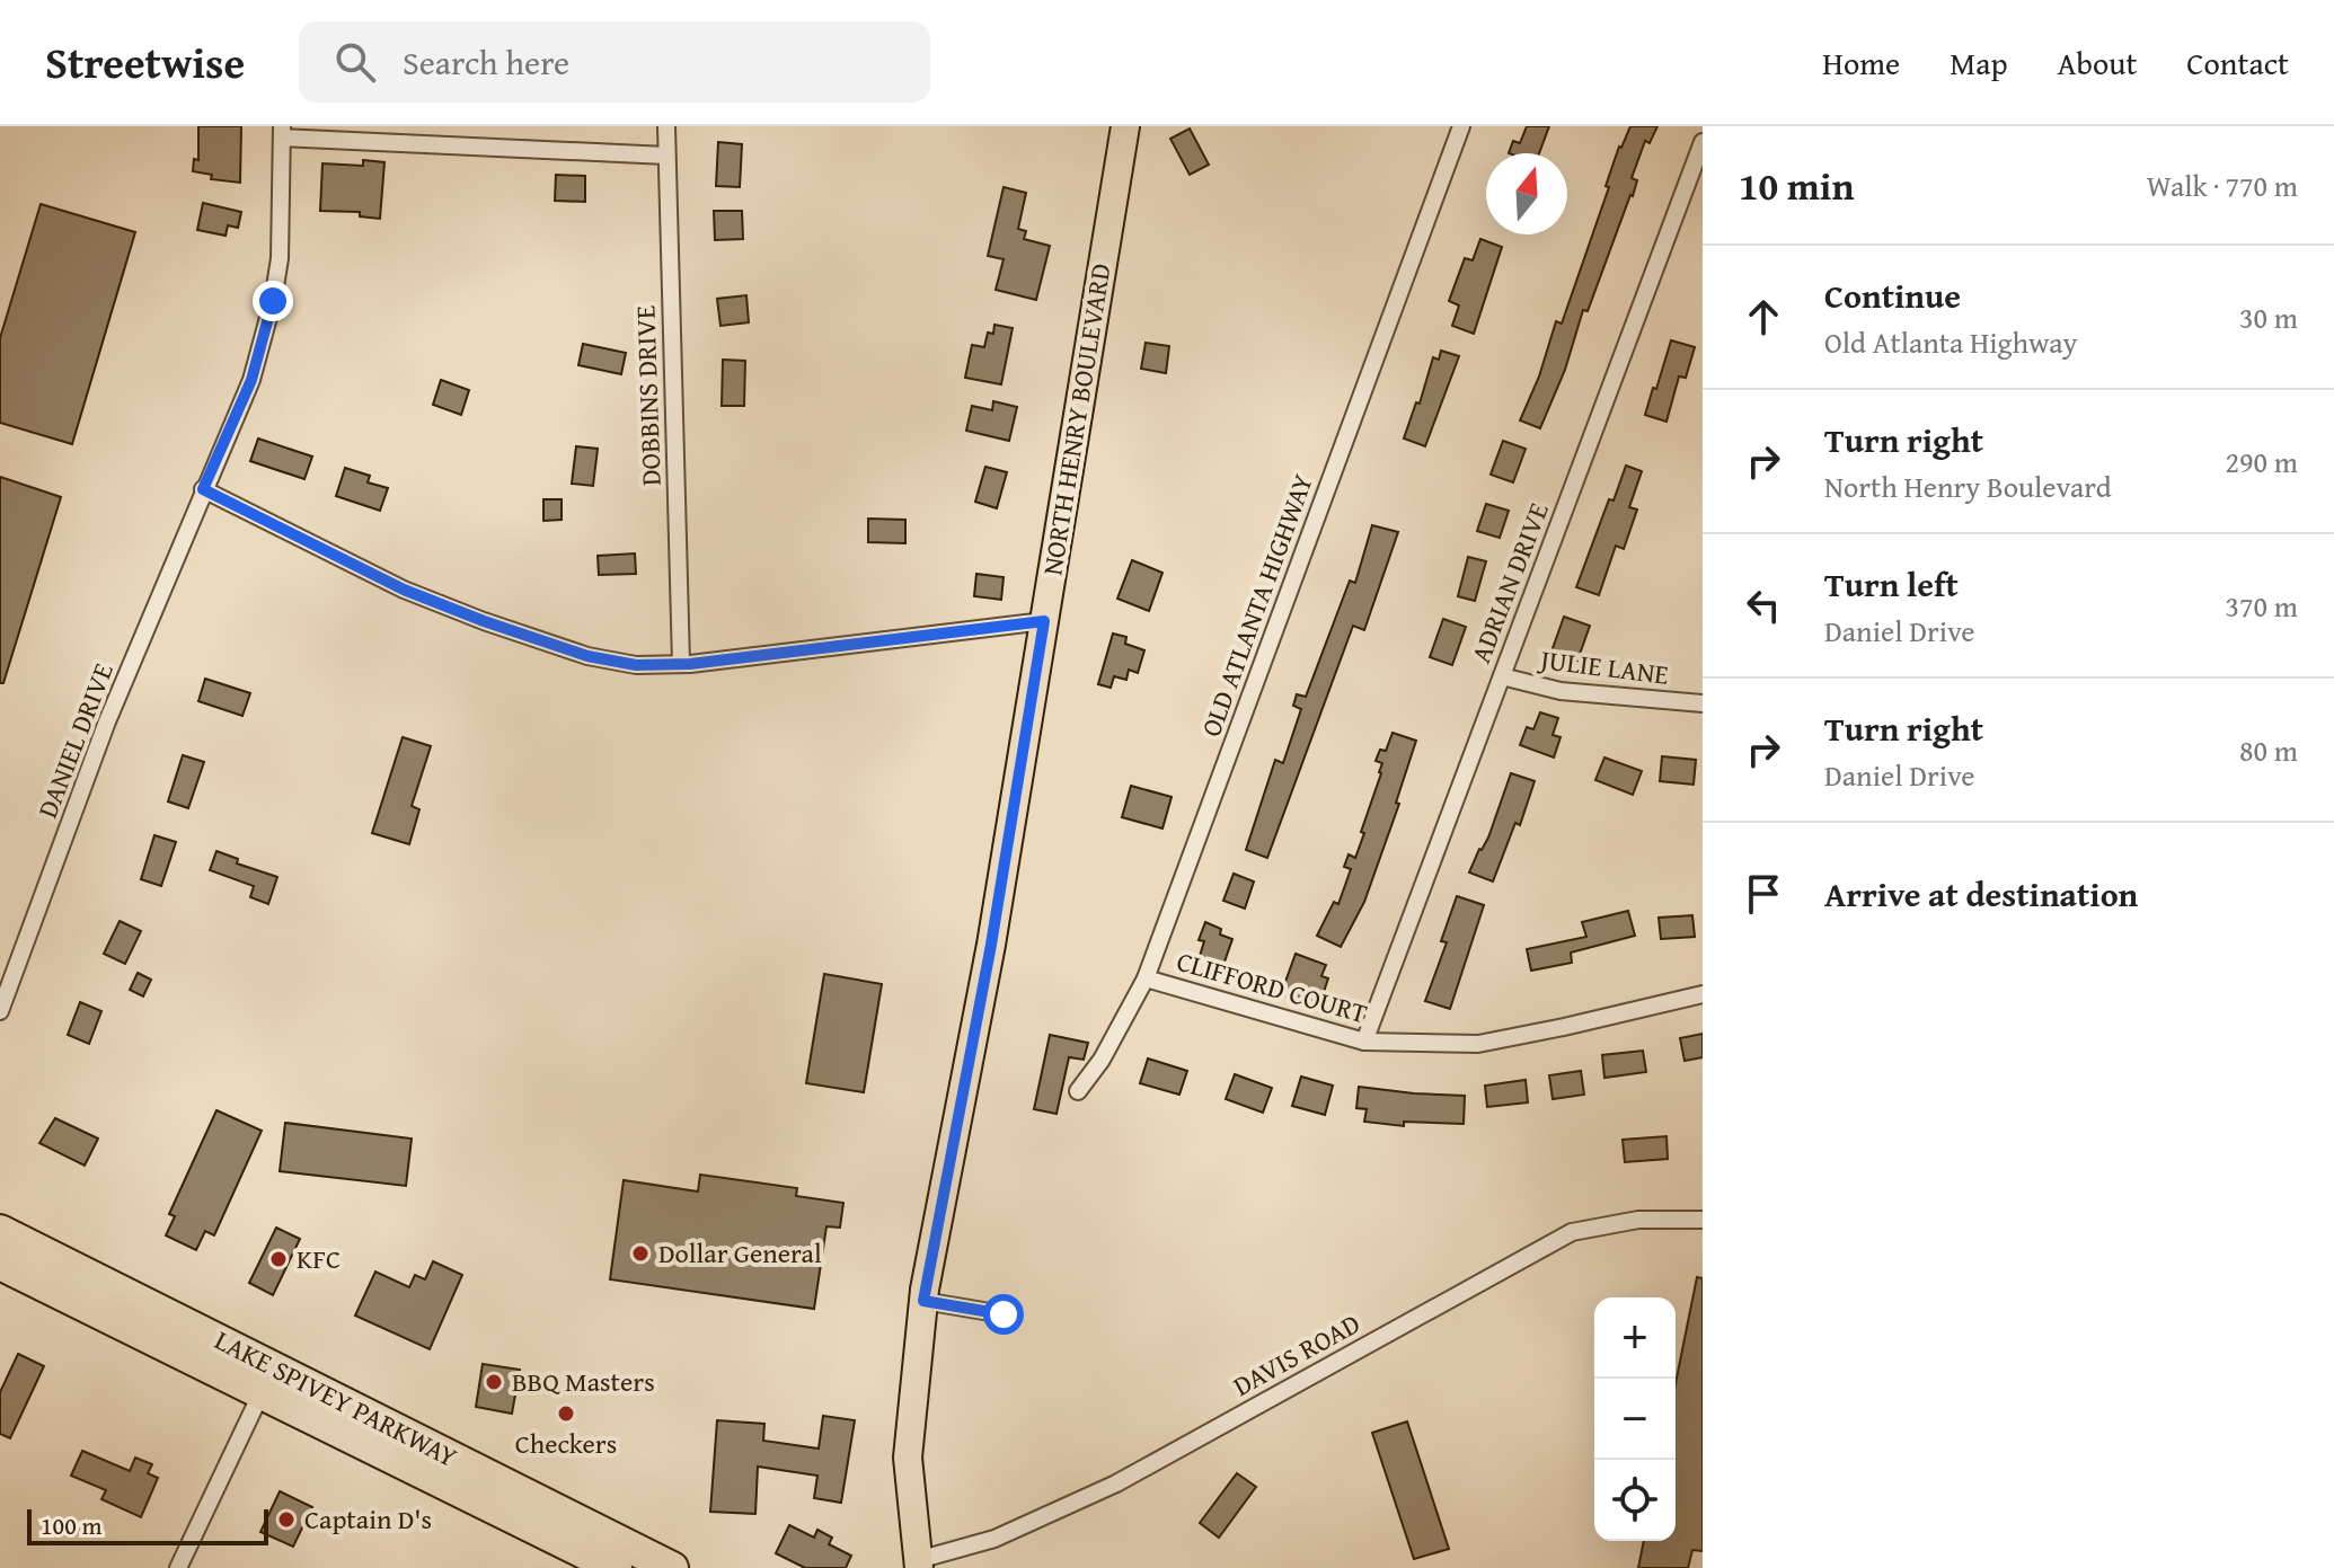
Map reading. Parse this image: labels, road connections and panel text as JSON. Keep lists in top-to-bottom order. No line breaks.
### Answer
{"streets":{"highway":["LAKE SPIVEY PARKWAY"],"main road":["NORTH HENRY BOULEVARD"],"street":["DOBBINS DRIVE","ADRIAN DRIVE","OLD ATLANTA HIGHWAY","JULIE LANE","DANIEL DRIVE","CLIFFORD COURT","DAVIS ROAD"]},"crossings":[["NORTH HENRY BOULEVARD","DAVIS ROAD"],["ADRIAN DRIVE","JULIE LANE"],["ADRIAN DRIVE","CLIFFORD COURT"],["OLD ATLANTA HIGHWAY","CLIFFORD COURT"]],"places":["Dollar General","KFC","BBQ Masters","Checkers","Captain D's"],"scale_bar":"100 m","north":"top","page":{"header":"Streetwise","search":"Search here","nav":["Home","Map","About","Contact"],"heading":["10 min","Walk · 770 m"],"list":[["Continue","Old Atlanta Highway","30 m"],["Turn right","North Henry Boulevard","290 m"],["Turn left","Daniel Drive","370 m"],["Turn right","Daniel Drive","80 m"],"Arrive at destination"],"map_buttons":["+","−"],"scale":"100 m"}}
